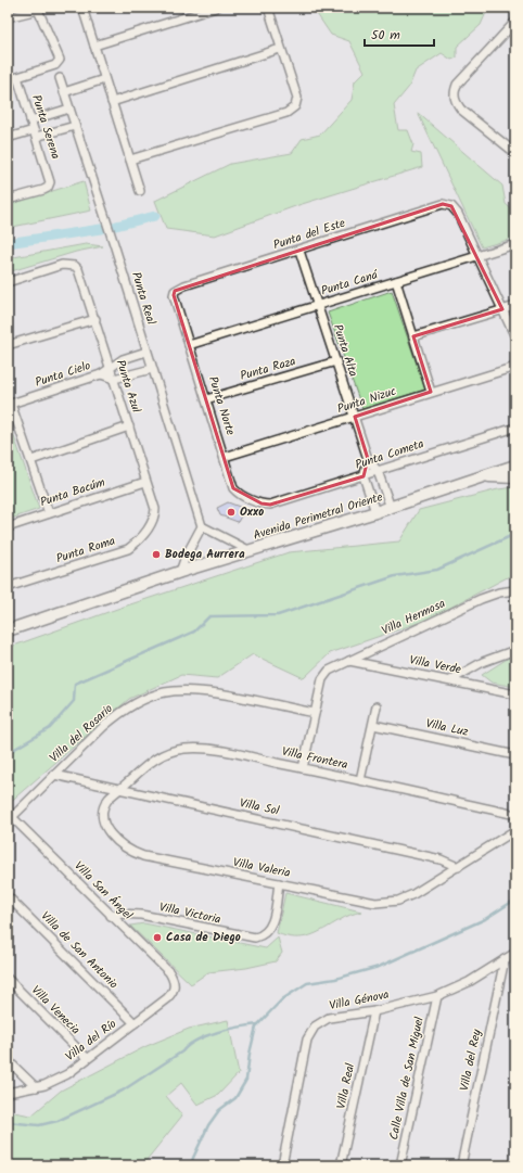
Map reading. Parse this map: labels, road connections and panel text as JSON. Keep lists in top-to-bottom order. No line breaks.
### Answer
{"streets":{"street":["Punta Serena","Punta del Este","Punta Caná","Punta Real","Punta Alta","Punta Raza","Punta Cielo","Punta Azul","Punta Nizuc","Punta Norte","Punta Cometa","Punta Bacúm","Avenida Perimetral Oriente","Punta Roma","Villa Hermosa","Villa Verde","Villa Luz","Villa del Rosario","Villa Frontera","Villa Sol","Villa Valeria","Villa San Ángel","Villa Victoria","Villa de San Antonio","Villa Génova","Villa Venecia","Villa del Río","Villa del Rey","Calle Villa de San Miguel","Villa Real"]},"crossings":[["Punta del Este","Punta Caná"],["Punta del Este","Punta Alta"],["Punta del Este","Punta Norte"],["Punta Caná","Punta Alta"],["Punta Caná","Punta Norte"],["Punta Real","Punta Cielo"],["Punta Alta","Punta Raza"],["Punta Alta","Punta Nizuc"],["Punta Alta","Punta Cometa"],["Punta Alta","Avenida Perimetral Oriente"],["Punta Raza","Punta Norte"],["Punta Cielo","Punta Azul"],["Punta Azul","Punta Bacúm"],["Punta Azul","Punta Roma"],["Punta Nizuc","Punta Norte"],["Punta Norte","Punta Cometa"],["Villa Hermosa","Villa Verde"],["Villa Hermosa","Villa del Rosario"],["Villa del Rosario","Villa Sol"],["Villa del Rosario","Villa San Ángel"],["Villa Frontera","Villa Sol"],["Villa Frontera","Villa Valeria"],["Villa Sol","Villa Valeria"],["Villa Valeria","Villa Victoria"],["Villa San Ángel","Villa Victoria"],["Villa San Ángel","Villa del Río"],["Villa de San Antonio","Villa del Río"],["Villa Génova","Villa del Rey"],["Villa Génova","Calle Villa de San Miguel"],["Villa Génova","Villa Real"],["Villa Venecia","Villa del Río"]],"places":["Oxxo","Bodega Aurrera","Casa de Diego"],"scale_bar":"50 m"}
